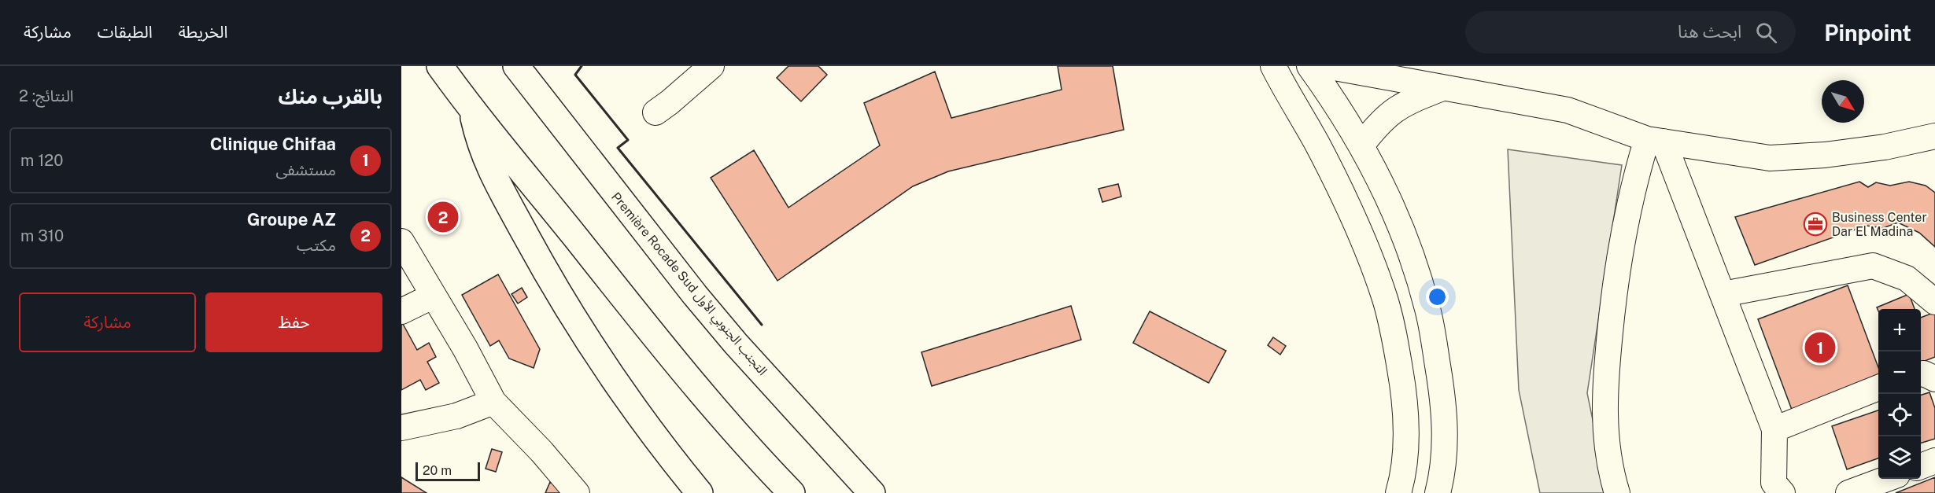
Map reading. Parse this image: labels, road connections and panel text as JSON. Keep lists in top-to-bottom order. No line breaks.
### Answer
{"streets":{"highway":["Première Rocade Sud التجنب الجنوبي الأول"]},"places":{"office":["Business Center Dar El Madina"]},"scale_bar":"20 m","north":"bottom right","page":{"header":"Pinpoint","search":"ابحث هنا","nav":["الخريطة","الطبقات","مشاركة"],"heading":["بالقرب منك","النتائج: 2"],"list":[{"mark":"1","name":"Clinique Chifaa","note":"مستشفى","value":"120 m"},{"mark":"2","name":"Groupe AZ","note":"مكتب","value":"310 m"}],"pins":["2","1"],"buttons":["حفظ","مشاركة"],"map_buttons":["+","−"],"scale":"20 m"}}
